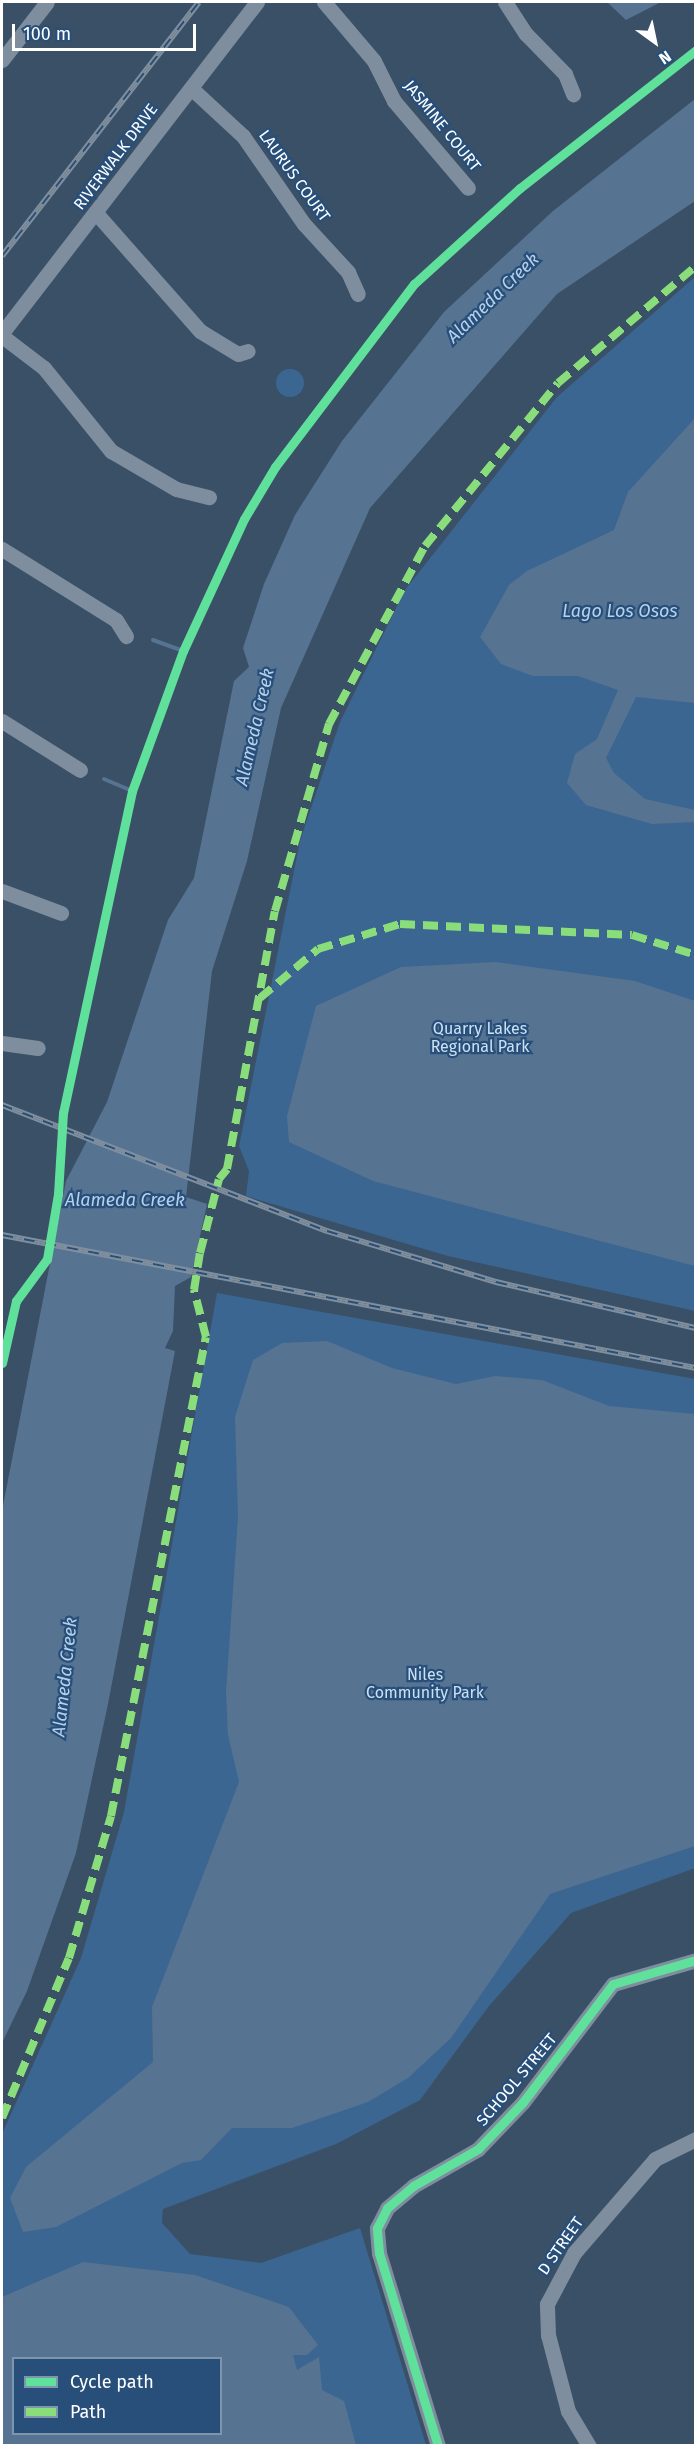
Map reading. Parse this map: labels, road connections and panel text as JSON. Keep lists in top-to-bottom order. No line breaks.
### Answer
{"streets":{"street":["JASMINE COURT","RIVERWALK DRIVE","LAURUS COURT","SCHOOL STREET","D STREET"]},"crossings":[["RIVERWALK DRIVE","LAURUS COURT"]],"water":["Alameda Creek","Lago Los Osos"],"parks":["Quarry Lakes Regional Park","Niles Community Park"],"legend":["Cycle path","Path"],"scale_bar":"100 m","north":"bottom right"}
